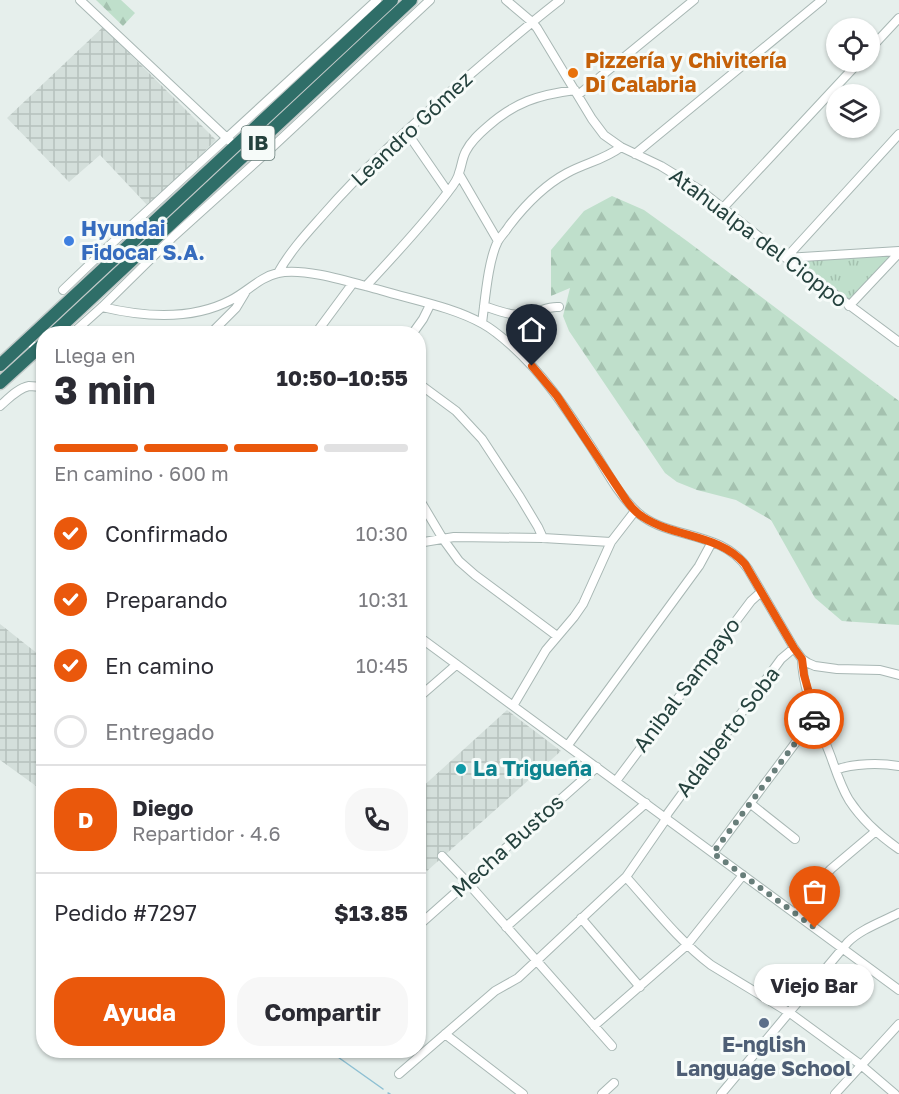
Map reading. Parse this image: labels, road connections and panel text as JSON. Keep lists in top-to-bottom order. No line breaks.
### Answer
{"streets":{"highway":["IB"],"street":["Leandro Gómez","Atahualpa del Cioppo","Anibal Sampayo","Adalberto Soba","Mecha Bustos"]},"crossings":[["Leandro Gómez","Atahualpa del Cioppo"]],"places":["Pizzería y Chivitería Di Calabria","Hyundai Fidocar S.A.","La Trigueña","Viejo Bar","E-nglish Language School"],"page":{"heading":["3 min","Llega en","10:50–10:55"],"panel":["Diego","Repartidor · 4.6","Pedido #7297","$13.85"],"bar":"En camino · 600 m","list":[["Confirmado","10:30"],["Preparando","10:31"],["En camino","10:45"],"Entregado"],"round":"D","bubble":"Viejo Bar","buttons":["Ayuda","Compartir"]}}
